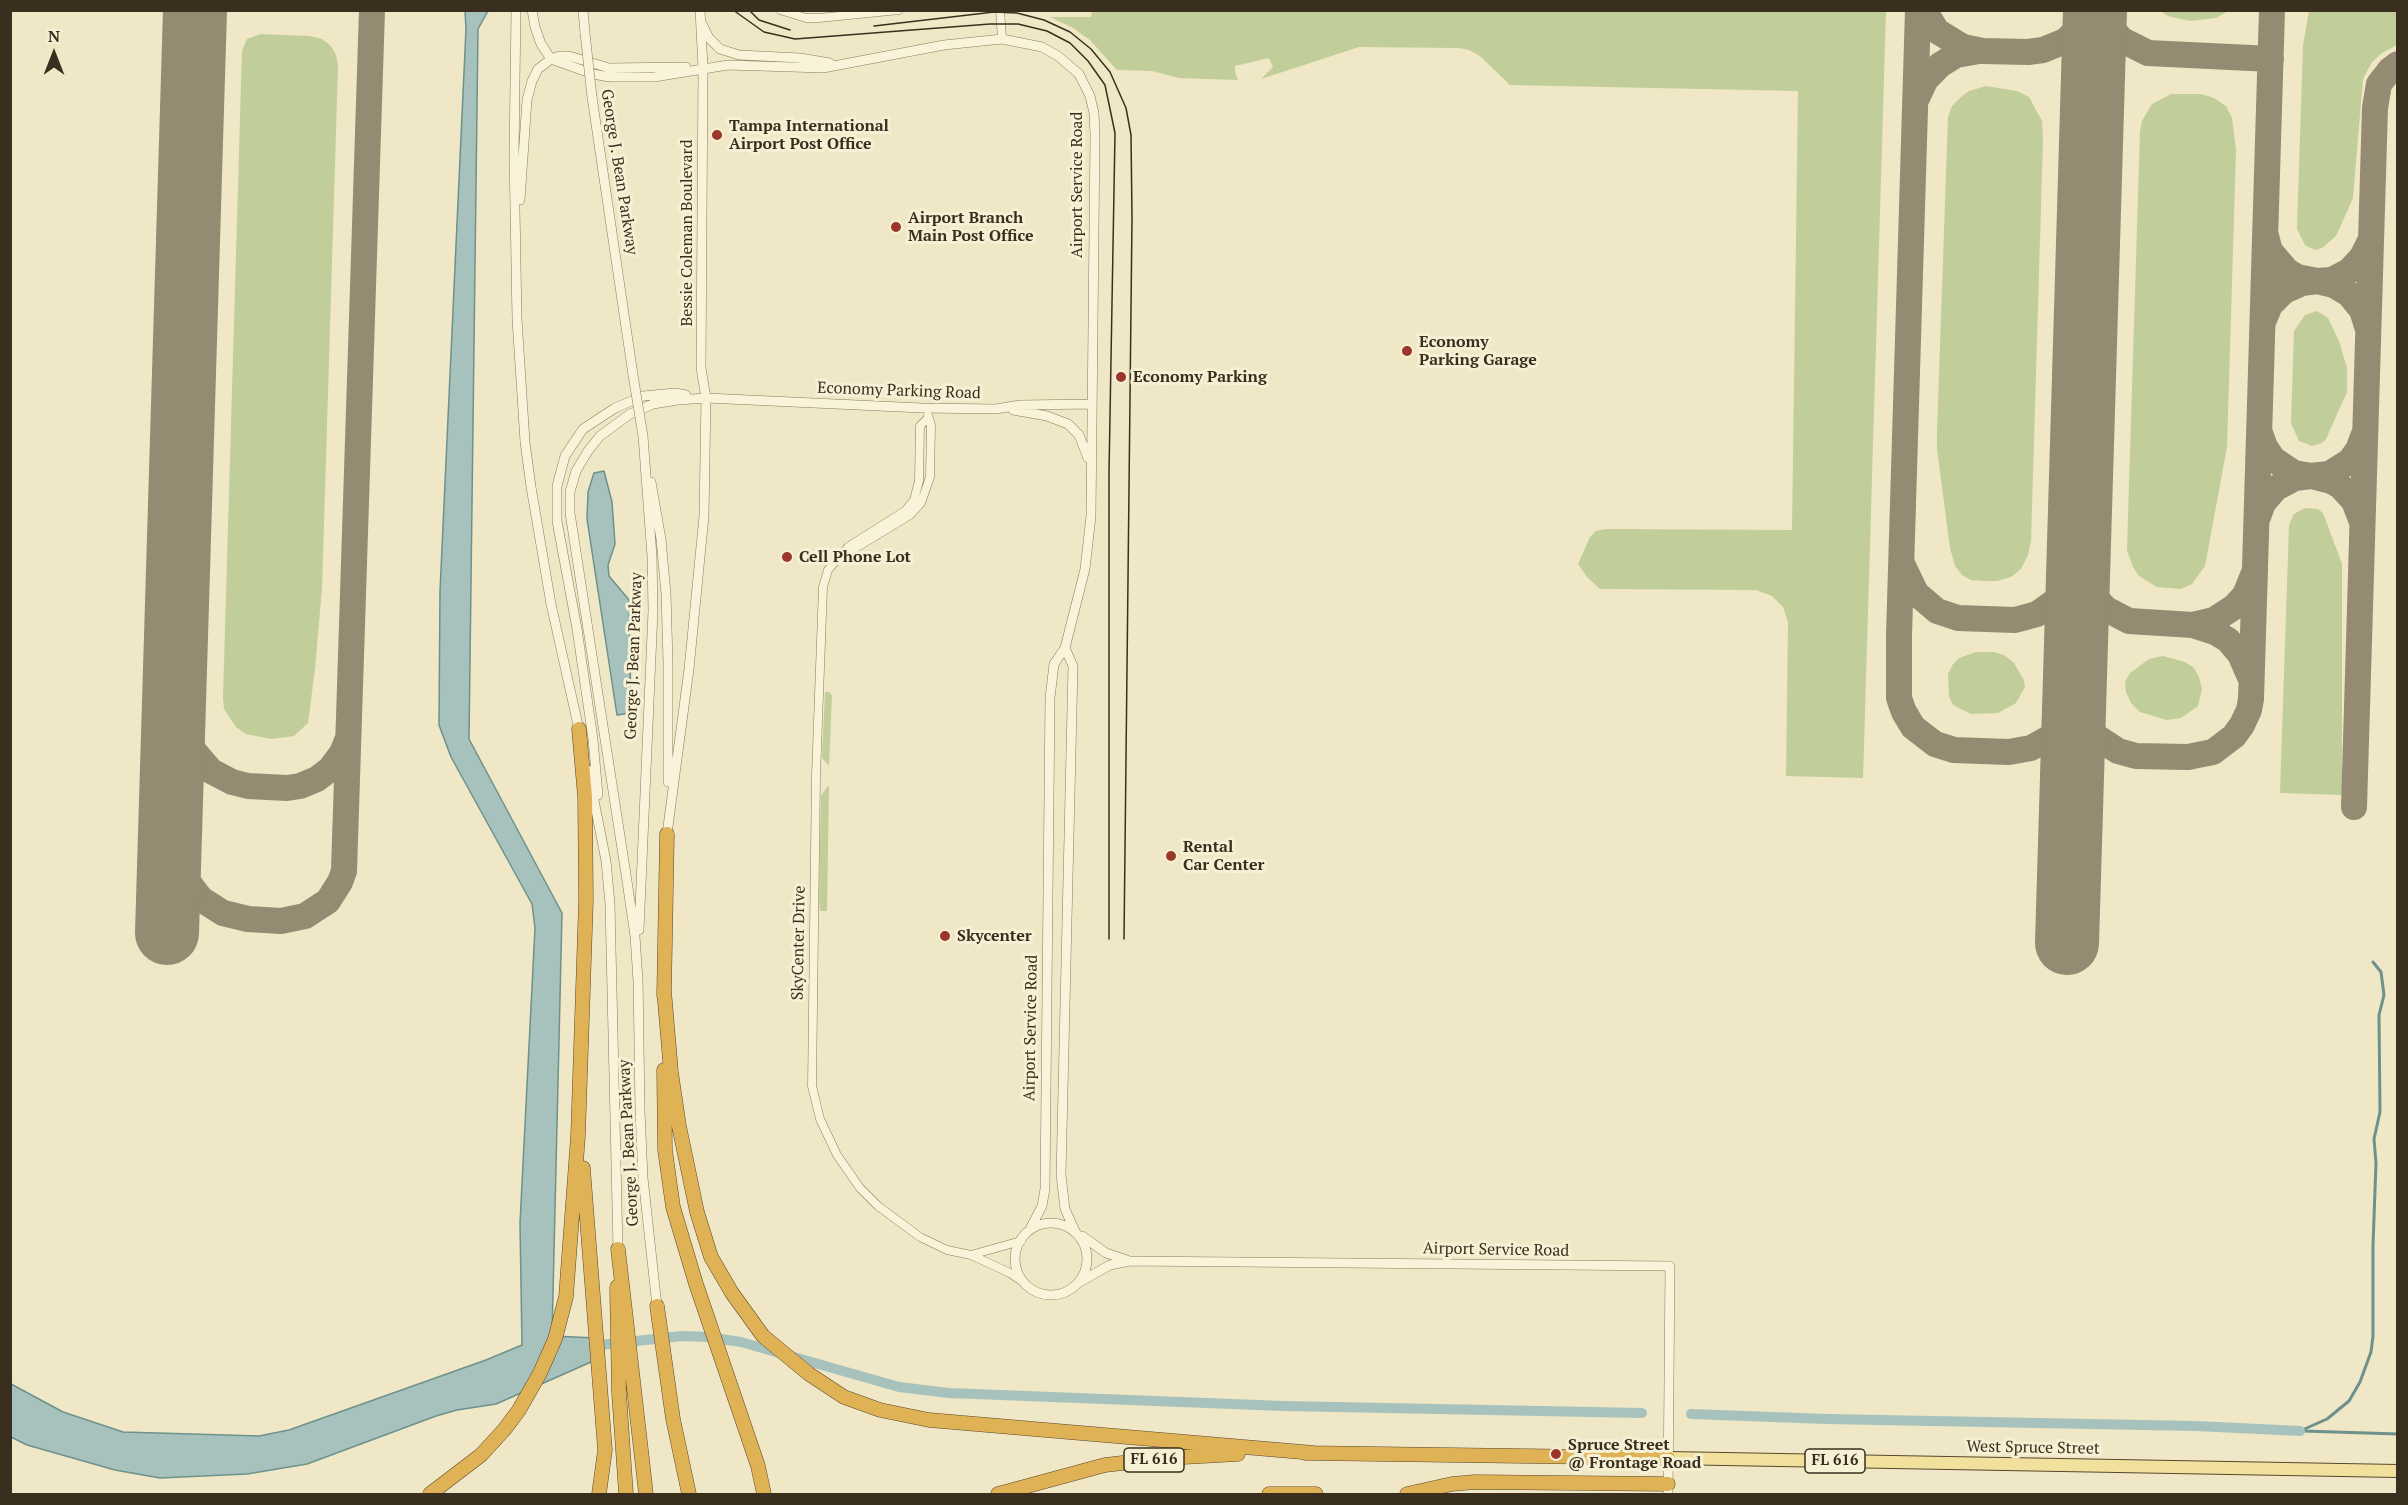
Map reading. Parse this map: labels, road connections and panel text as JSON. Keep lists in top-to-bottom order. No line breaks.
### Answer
{"streets":{"highway":["FL 616"],"main road":["West Spruce Street"],"street":["George J. Bean Parkway","Airport Service Road","Bessie Coleman Boulevard","Economy Parking Road","SkyCenter Drive"]},"crossings":[["Airport Service Road","Bessie Coleman Boulevard"],["Airport Service Road","Economy Parking Road"],["Airport Service Road","SkyCenter Drive"],["Airport Service Road","West Spruce Street"],["Airport Service Road","FL 616"],["Bessie Coleman Boulevard","Economy Parking Road"],["Economy Parking Road","SkyCenter Drive"],["West Spruce Street","FL 616"]],"places":["Tampa International Airport Post Office","Airport Branch Main Post Office","Economy Parking Garage","Economy Parking","Cell Phone Lot","Rental Car Center","Skycenter","Spruce Street @ Frontage Road"],"north":"top"}
